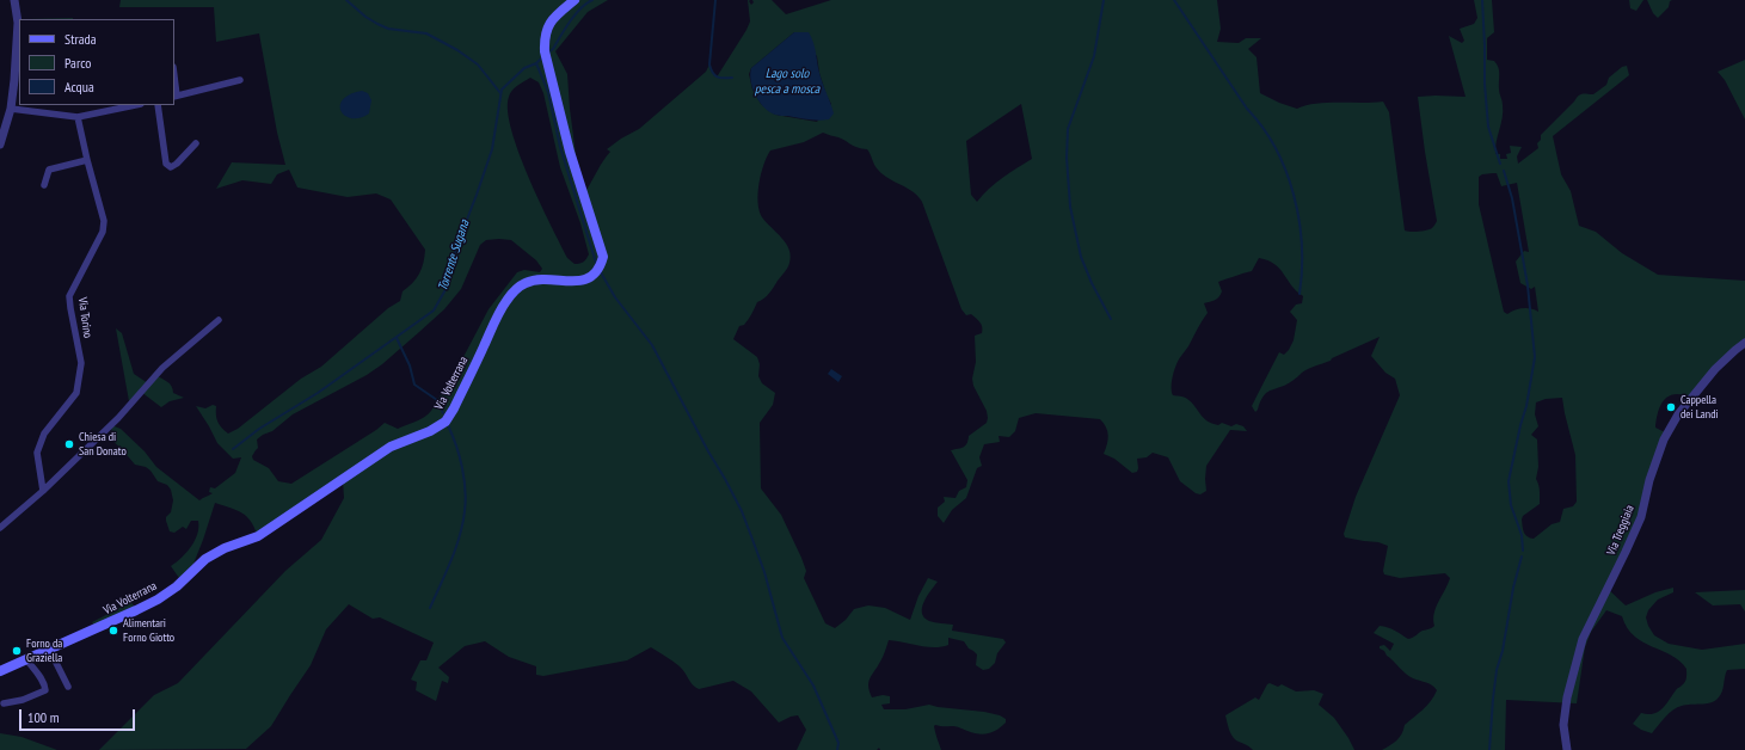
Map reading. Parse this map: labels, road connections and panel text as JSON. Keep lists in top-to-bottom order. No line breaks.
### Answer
{"streets":{"main road":["Via Volterrana"],"street":["Via Torino","Via Treggiaia"]},"water":["Lago solo pesca a mosca","Torrente Sugana"],"places":["Cappella dei Landi","Chiesa di San Donato","Alimentari Forno Giotto","Forno da Graziella"],"legend":["Strada","Parco","Acqua"],"scale_bar":"100 m"}
